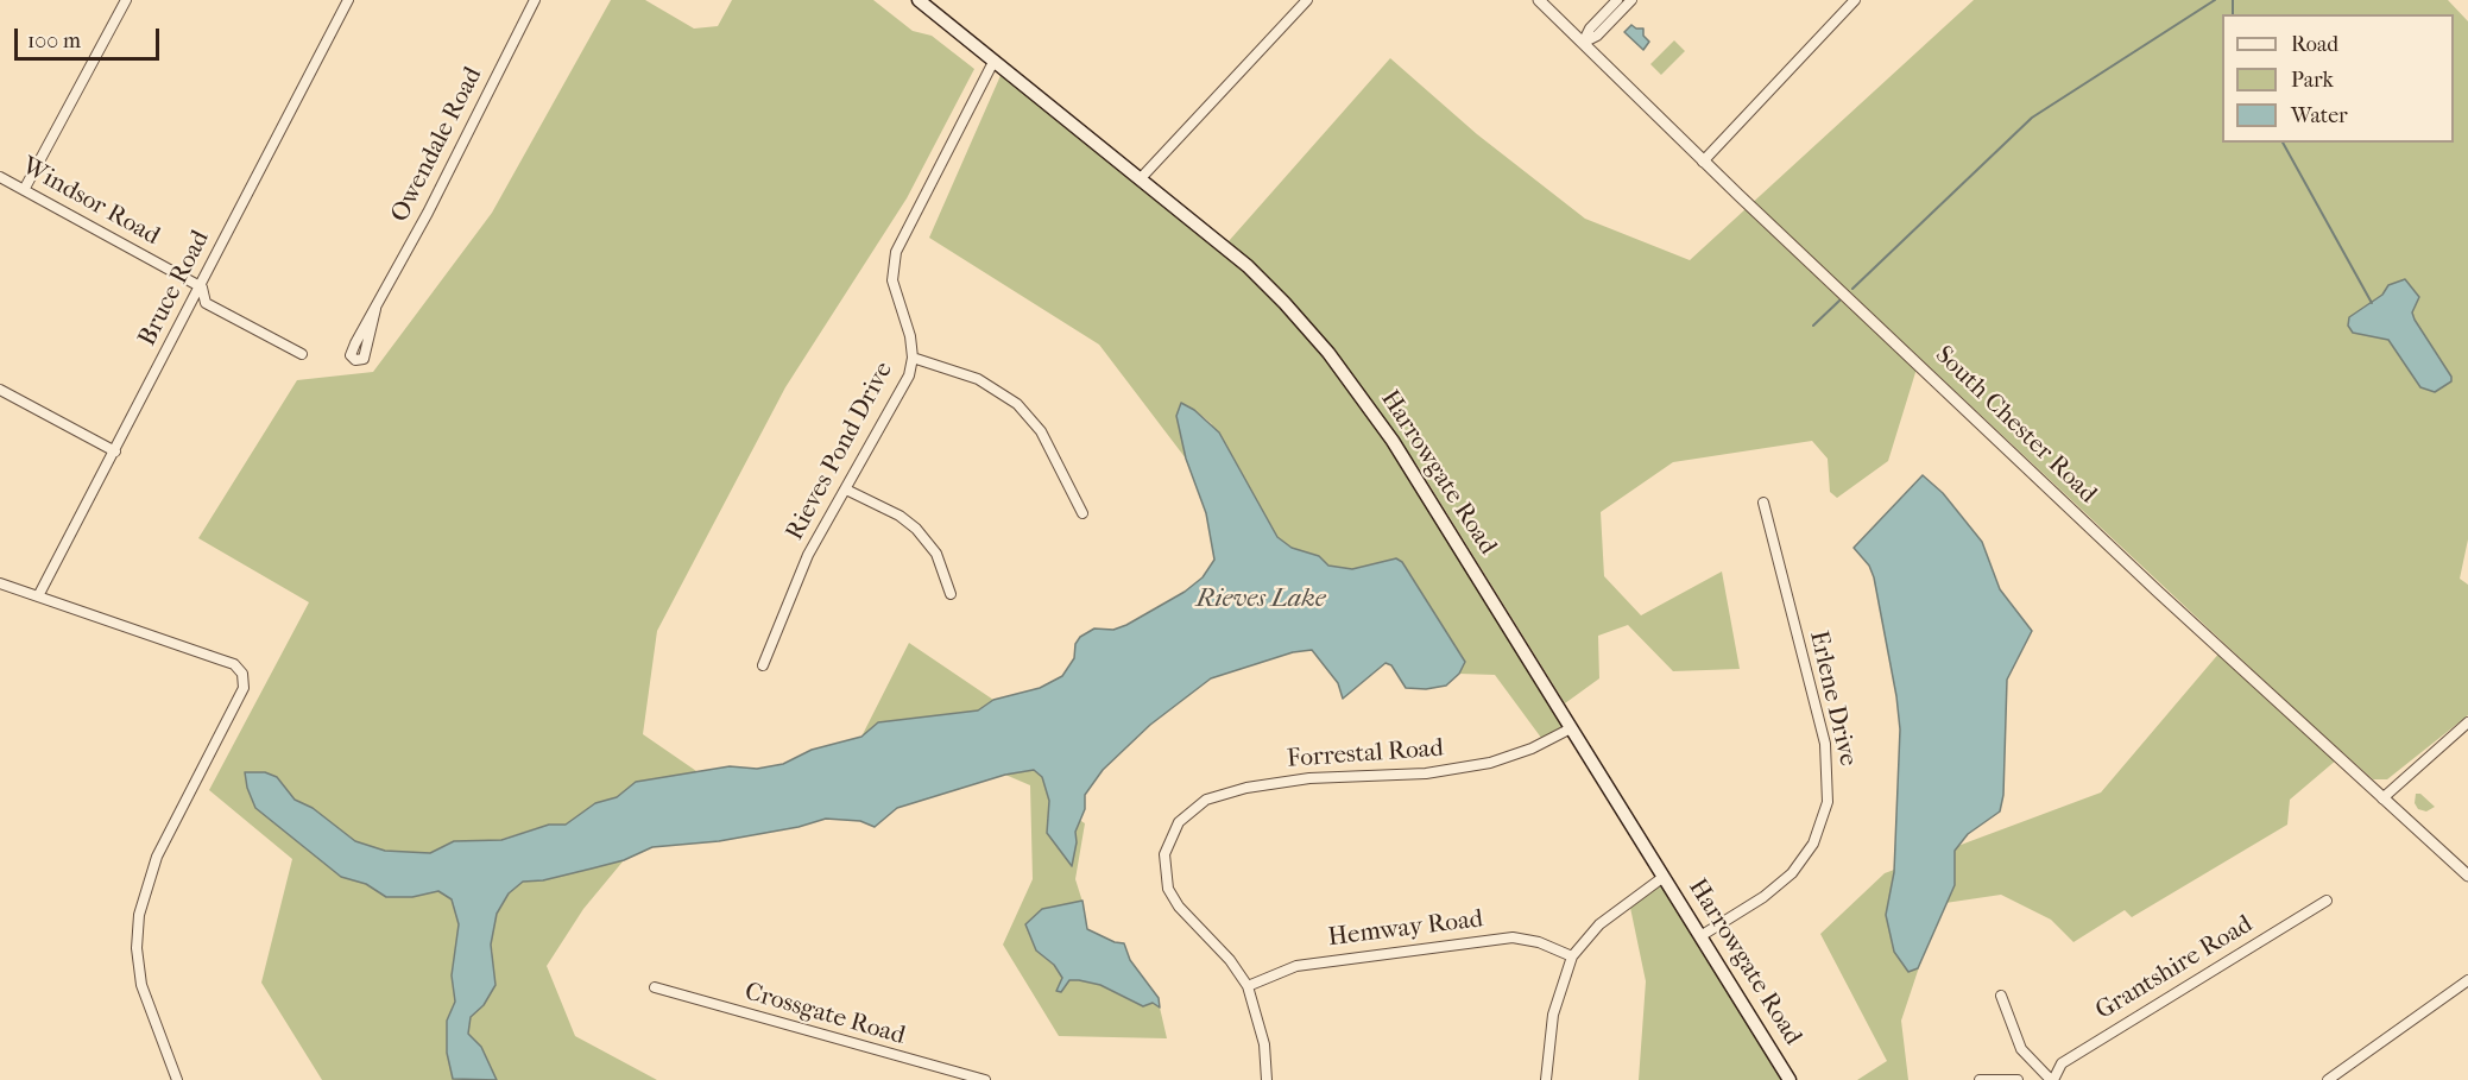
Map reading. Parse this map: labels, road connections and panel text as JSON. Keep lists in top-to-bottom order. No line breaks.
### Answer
{"streets":{"main road":["Harrowgate Road"],"street":["Owendale Road","Windsor Road","Bruce Road","South Chester Road","Rieves Pond Drive","Erlene Drive","Forrestal Road","Hemway Road","Grantshire Road","Crossgate Road"]},"crossings":[["Windsor Road","Bruce Road"],["Rieves Pond Drive","Harrowgate Road"],["Harrowgate Road","Erlene Drive"],["Harrowgate Road","Forrestal Road"],["Forrestal Road","Hemway Road"]],"water":["Rieves Lake"],"legend":["Road","Park","Water"],"scale_bar":"100 m"}
